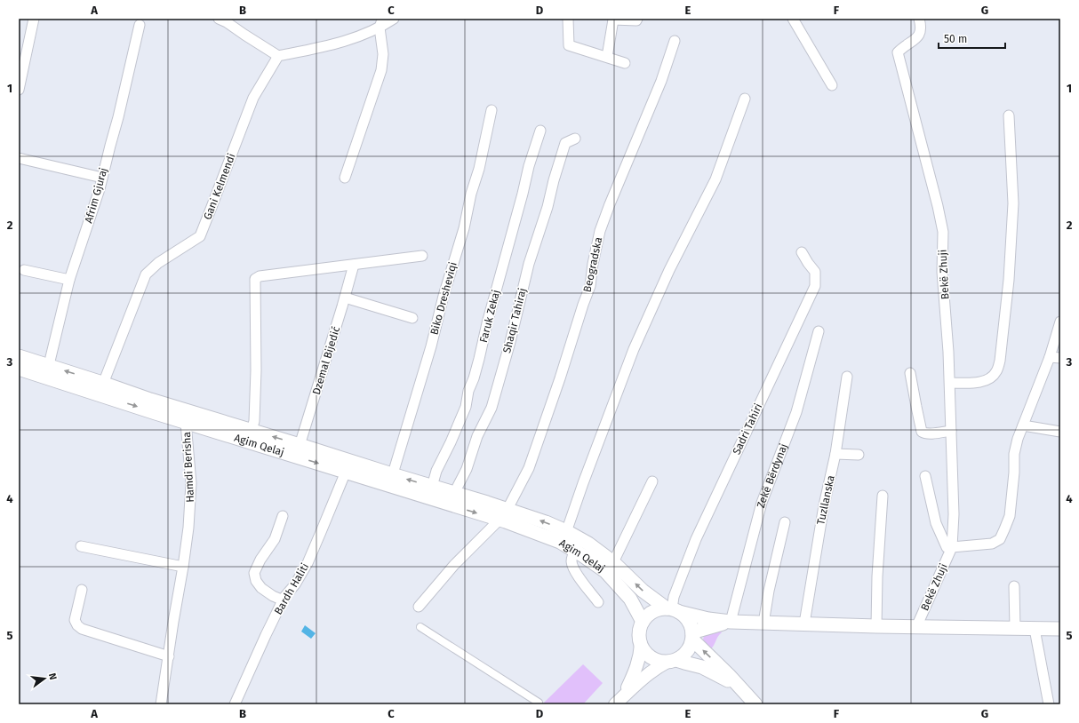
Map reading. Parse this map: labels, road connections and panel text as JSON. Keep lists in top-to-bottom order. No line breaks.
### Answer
{"streets":{"main road":["Agim Qelaj"],"street":["Gani Kelmendi","Afrim Gjuraj","Beogradska","Bekë Zhuji","Biko Dresheviqi","Faruk Zekaj","Shaqir Tahiraj","Dzemal Bijedić","Sadri Tahiri","Hamdi Berisha","Zekë Bërdynaj","Tuzllanska","Bardh Haliti"]},"crossings":[["Gani Kelmendi","Agim Qelaj"],["Afrim Gjuraj","Agim Qelaj"],["Beogradska","Agim Qelaj"],["Biko Dresheviqi","Agim Qelaj"],["Faruk Zekaj","Agim Qelaj"],["Shaqir Tahiraj","Agim Qelaj"],["Dzemal Bijedić","Agim Qelaj"],["Sadri Tahiri","Agim Qelaj"],["Agim Qelaj","Hamdi Berisha"],["Agim Qelaj","Bardh Haliti"]],"scale_bar":"50 m","north":"right","grid":{"columns":["A","B","C","D","E","F","G"],"rows":["1","2","3","4","5"]}}
